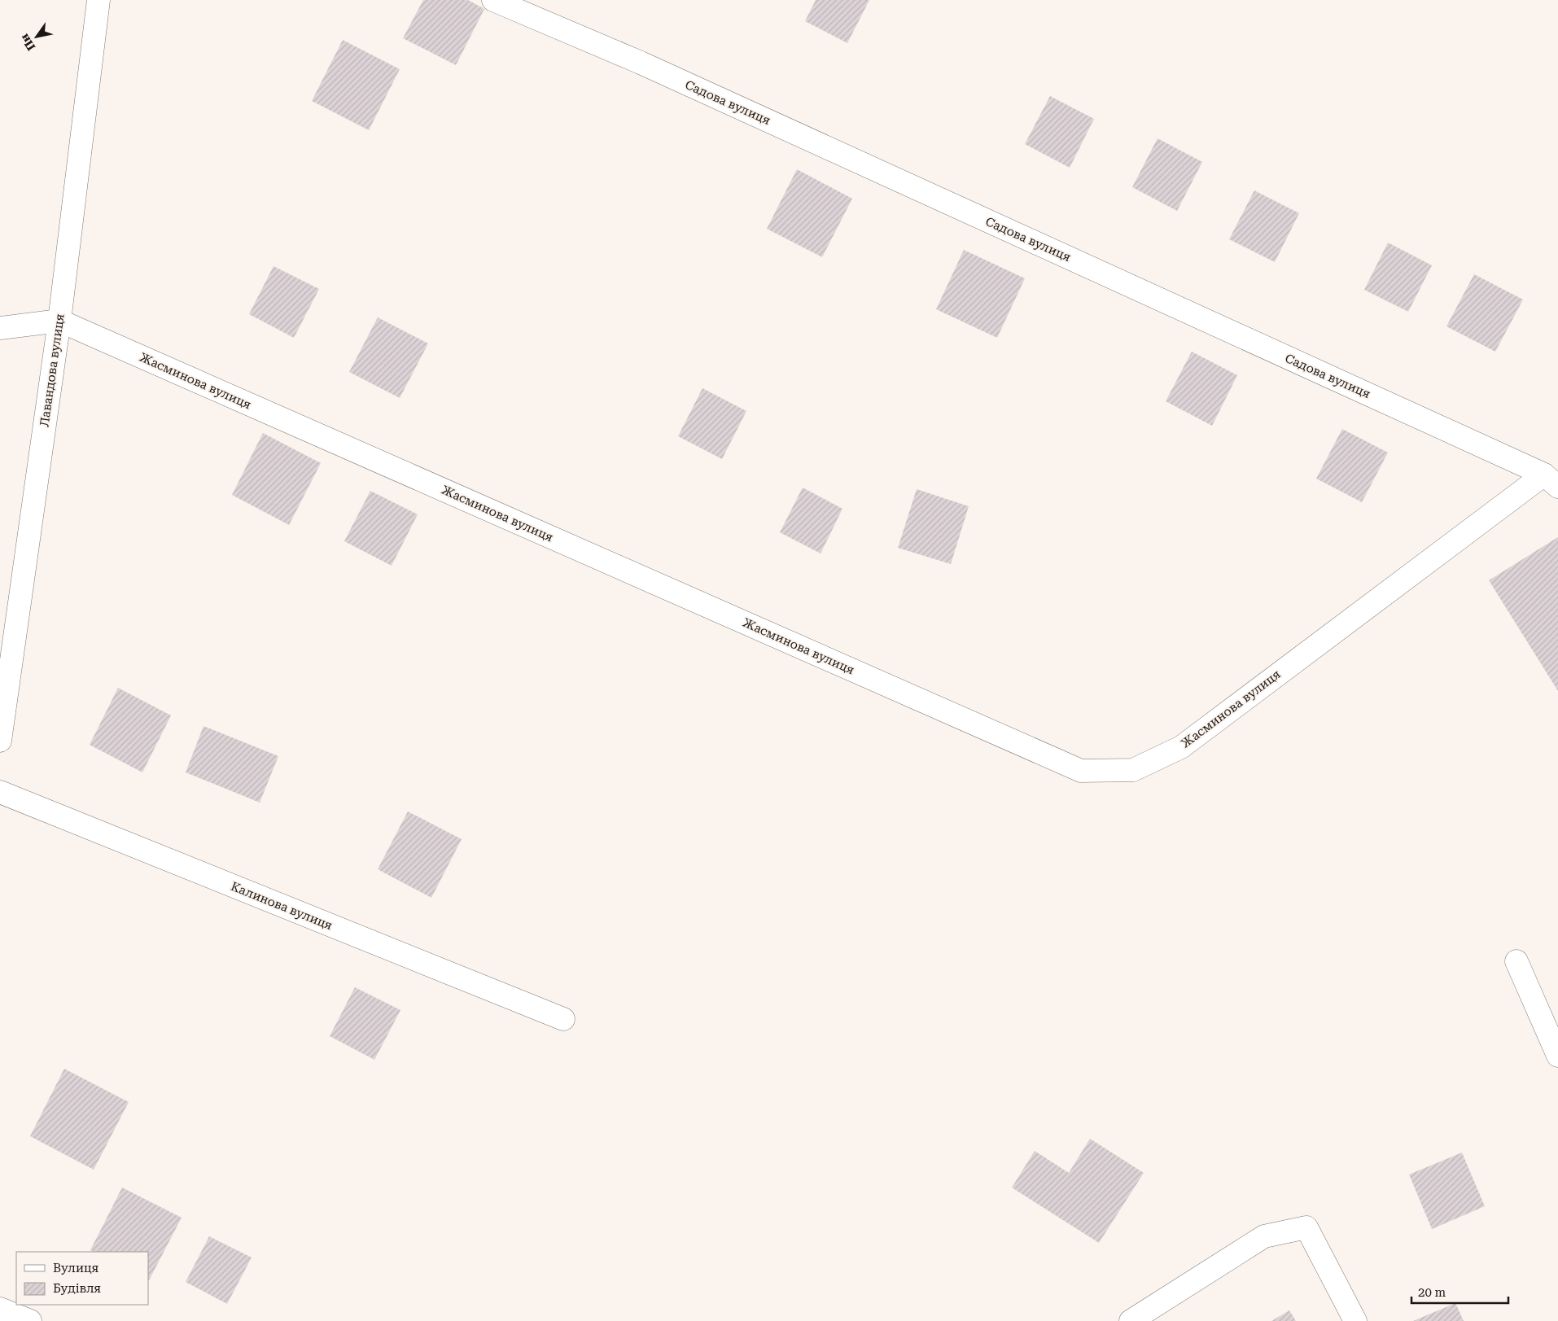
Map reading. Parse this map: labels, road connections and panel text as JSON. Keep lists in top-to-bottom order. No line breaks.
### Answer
{"streets":{"street":["Садова вулиця","Лавандова вулиця","Жасминова вулиця","Калинова вулиця"]},"crossings":[["Садова вулиця","Жасминова вулиця"],["Лавандова вулиця","Жасминова вулиця"]],"legend":["Вулиця","Будівля"],"scale_bar":"20 m","north":"bottom left"}
